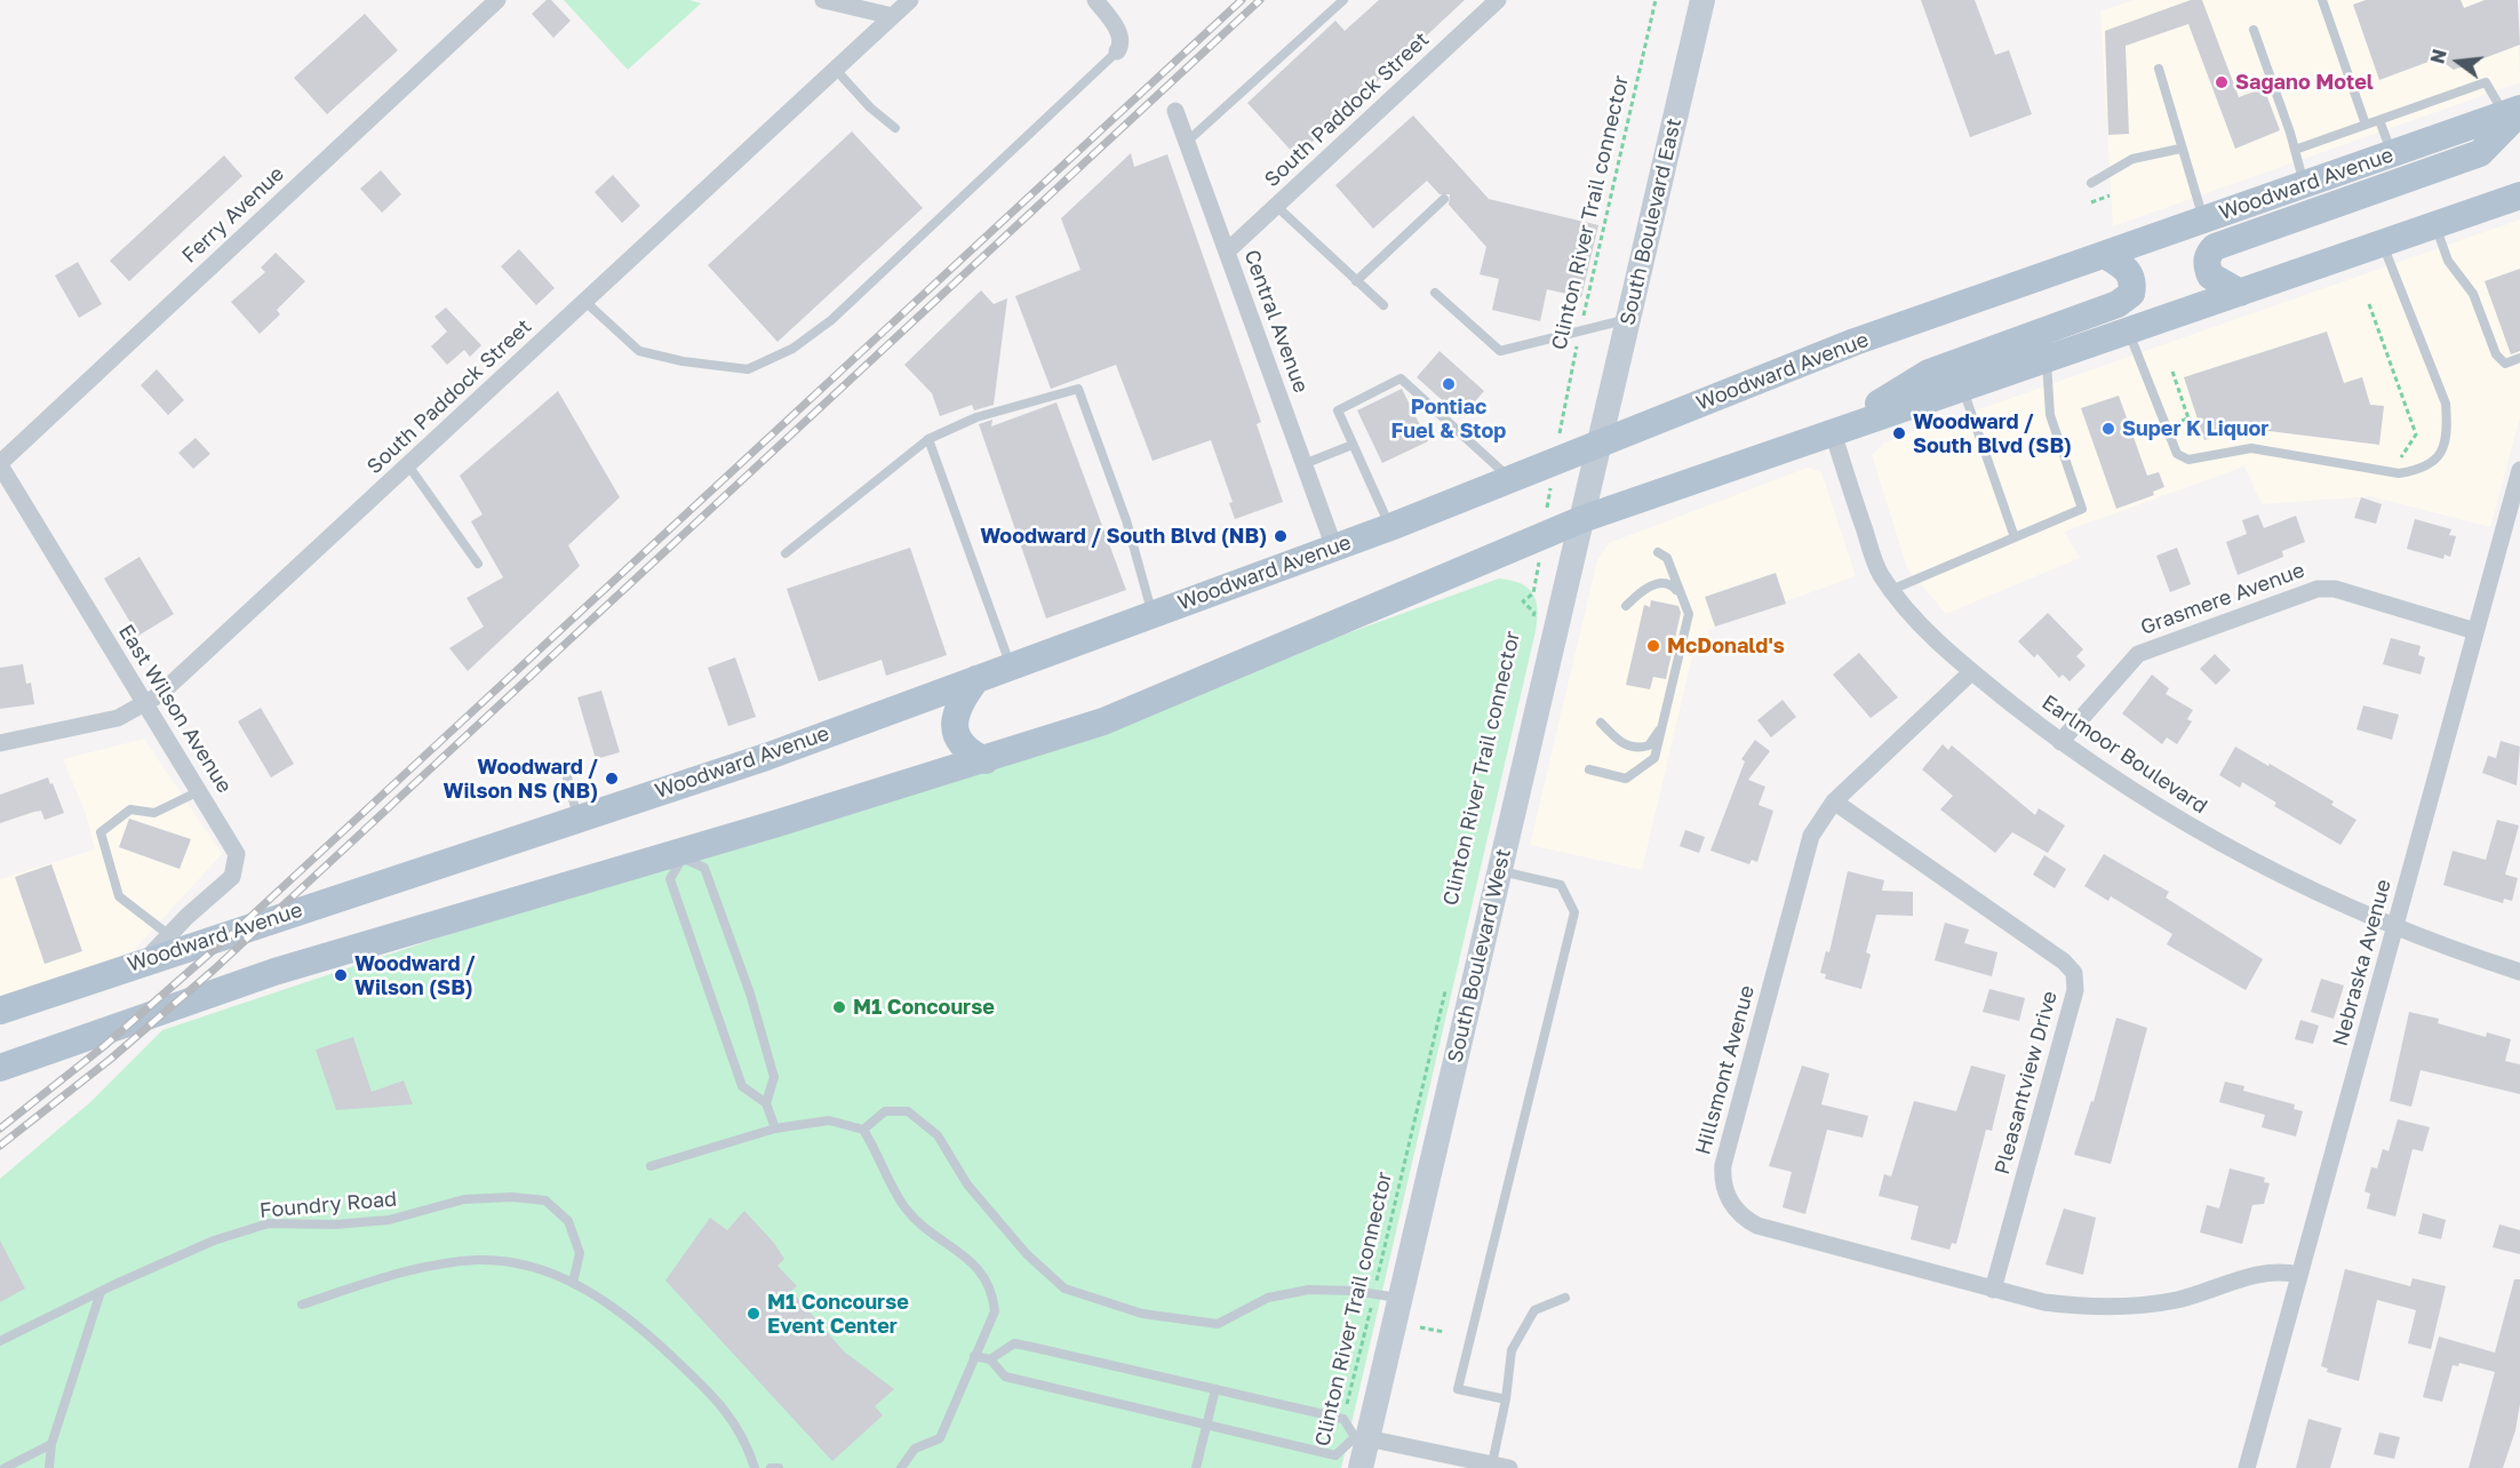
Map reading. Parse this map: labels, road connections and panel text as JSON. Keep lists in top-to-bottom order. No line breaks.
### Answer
{"streets":{"main road":["Woodward Avenue"],"street":["South Paddock Street","Ferry Avenue","South Boulevard East","Central Avenue","Grasmere Avenue","East Wilson Avenue","Earlmoor Boulevard","South Boulevard West","Nebraska Avenue","Hillsmont Avenue","Pleasantview Drive"],"lane":["Foundry Road"],"path":["Clinton River Trail connector"]},"crossings":[["South Paddock Street","Central Avenue"],["South Paddock Street","East Wilson Avenue"],["Woodward Avenue","Clinton River Trail connector"],["Woodward Avenue","South Boulevard East"],["Woodward Avenue","Central Avenue"],["Woodward Avenue","East Wilson Avenue"],["Woodward Avenue","South Boulevard West"],["Ferry Avenue","East Wilson Avenue"],["South Boulevard East","South Boulevard West"],["Grasmere Avenue","Earlmoor Boulevard"],["Grasmere Avenue","Nebraska Avenue"],["Earlmoor Boulevard","Nebraska Avenue"],["Earlmoor Boulevard","Hillsmont Avenue"],["Nebraska Avenue","Hillsmont Avenue"],["Hillsmont Avenue","Pleasantview Drive"]],"places":["Sagano Motel","Pontiac Fuel & Stop","Super K Liquor","Woodward / South Blvd (SB)","Woodward / South Blvd (NB)","McDonald's","Woodward / Wilson NS (NB)","Woodward / Wilson (SB)","M1 Concourse","M1 Concourse Event Center"],"north":"left"}
